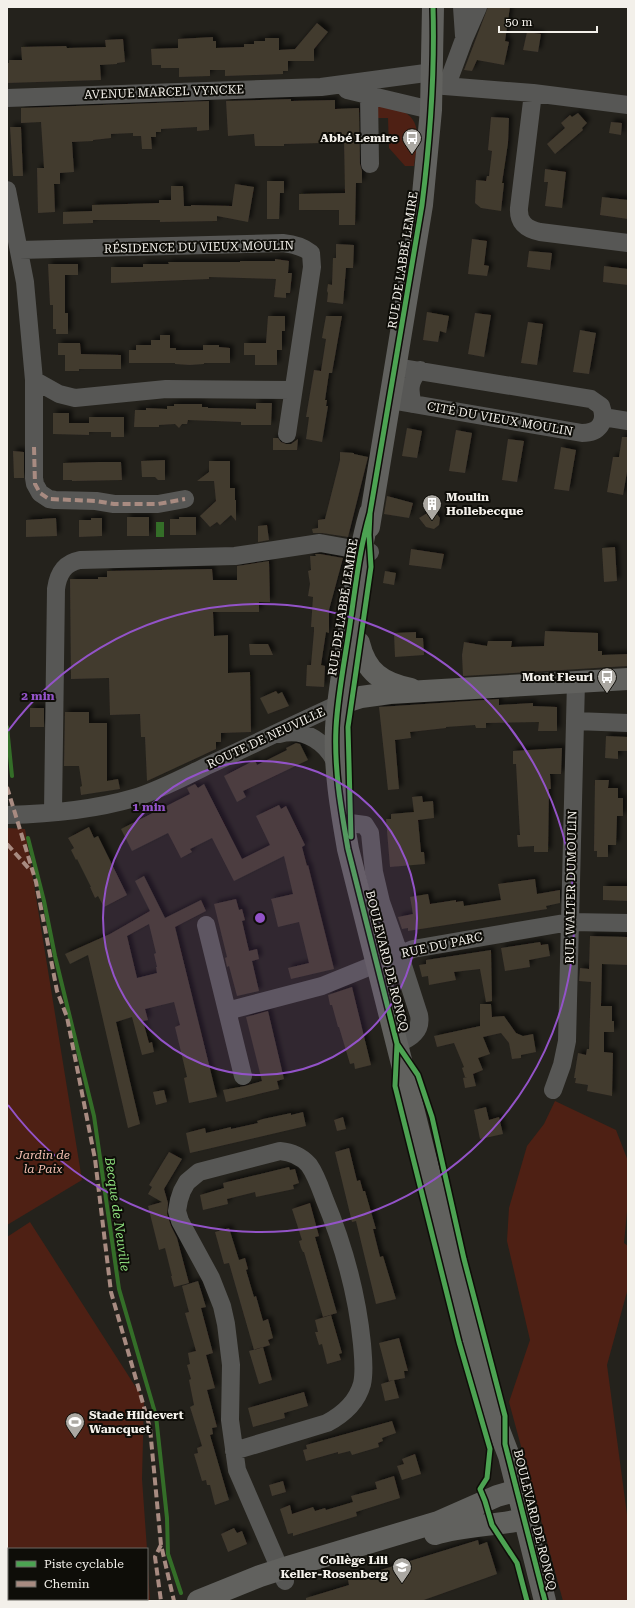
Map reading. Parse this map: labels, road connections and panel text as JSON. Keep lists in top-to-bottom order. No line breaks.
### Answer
{"streets":{"main road":["RUE DE L'ABBÉ LEMIRE","ROUTE DE NEUVILLE","BOULEVARD DE RONCQ"],"street":["AVENUE MARCEL VYNCKE","RÉSIDENCE DU VIEUX MOULIN","CITÉ DU VIEUX MOULIN","RUE WALTER DUMOULIN","RUE DU PARC"]},"crossings":[["AVENUE MARCEL VYNCKE","RUE DE L'ABBÉ LEMIRE"],["RUE DE L'ABBÉ LEMIRE","CITÉ DU VIEUX MOULIN"],["RUE DE L'ABBÉ LEMIRE","ROUTE DE NEUVILLE"],["RUE DE L'ABBÉ LEMIRE","BOULEVARD DE RONCQ"],["ROUTE DE NEUVILLE","RUE WALTER DUMOULIN"],["ROUTE DE NEUVILLE","BOULEVARD DE RONCQ"],["RUE WALTER DUMOULIN","RUE DU PARC"],["RUE DU PARC","BOULEVARD DE RONCQ"]],"water":["Becque de Neuville"],"parks":["Jardin de la Paix"],"places":{"bus stop":["Abbé Lemire","Mont Fleuri"],"building":["Moulin Hollebecque"],"sports":["Stade Hildevert Wancquet"],"school or university":["Collège Lili Keller-Rosenberg"]},"legend":["Piste cyclable","Chemin"],"scale_bar":"50 m","rings":["2 min","1 min"]}
